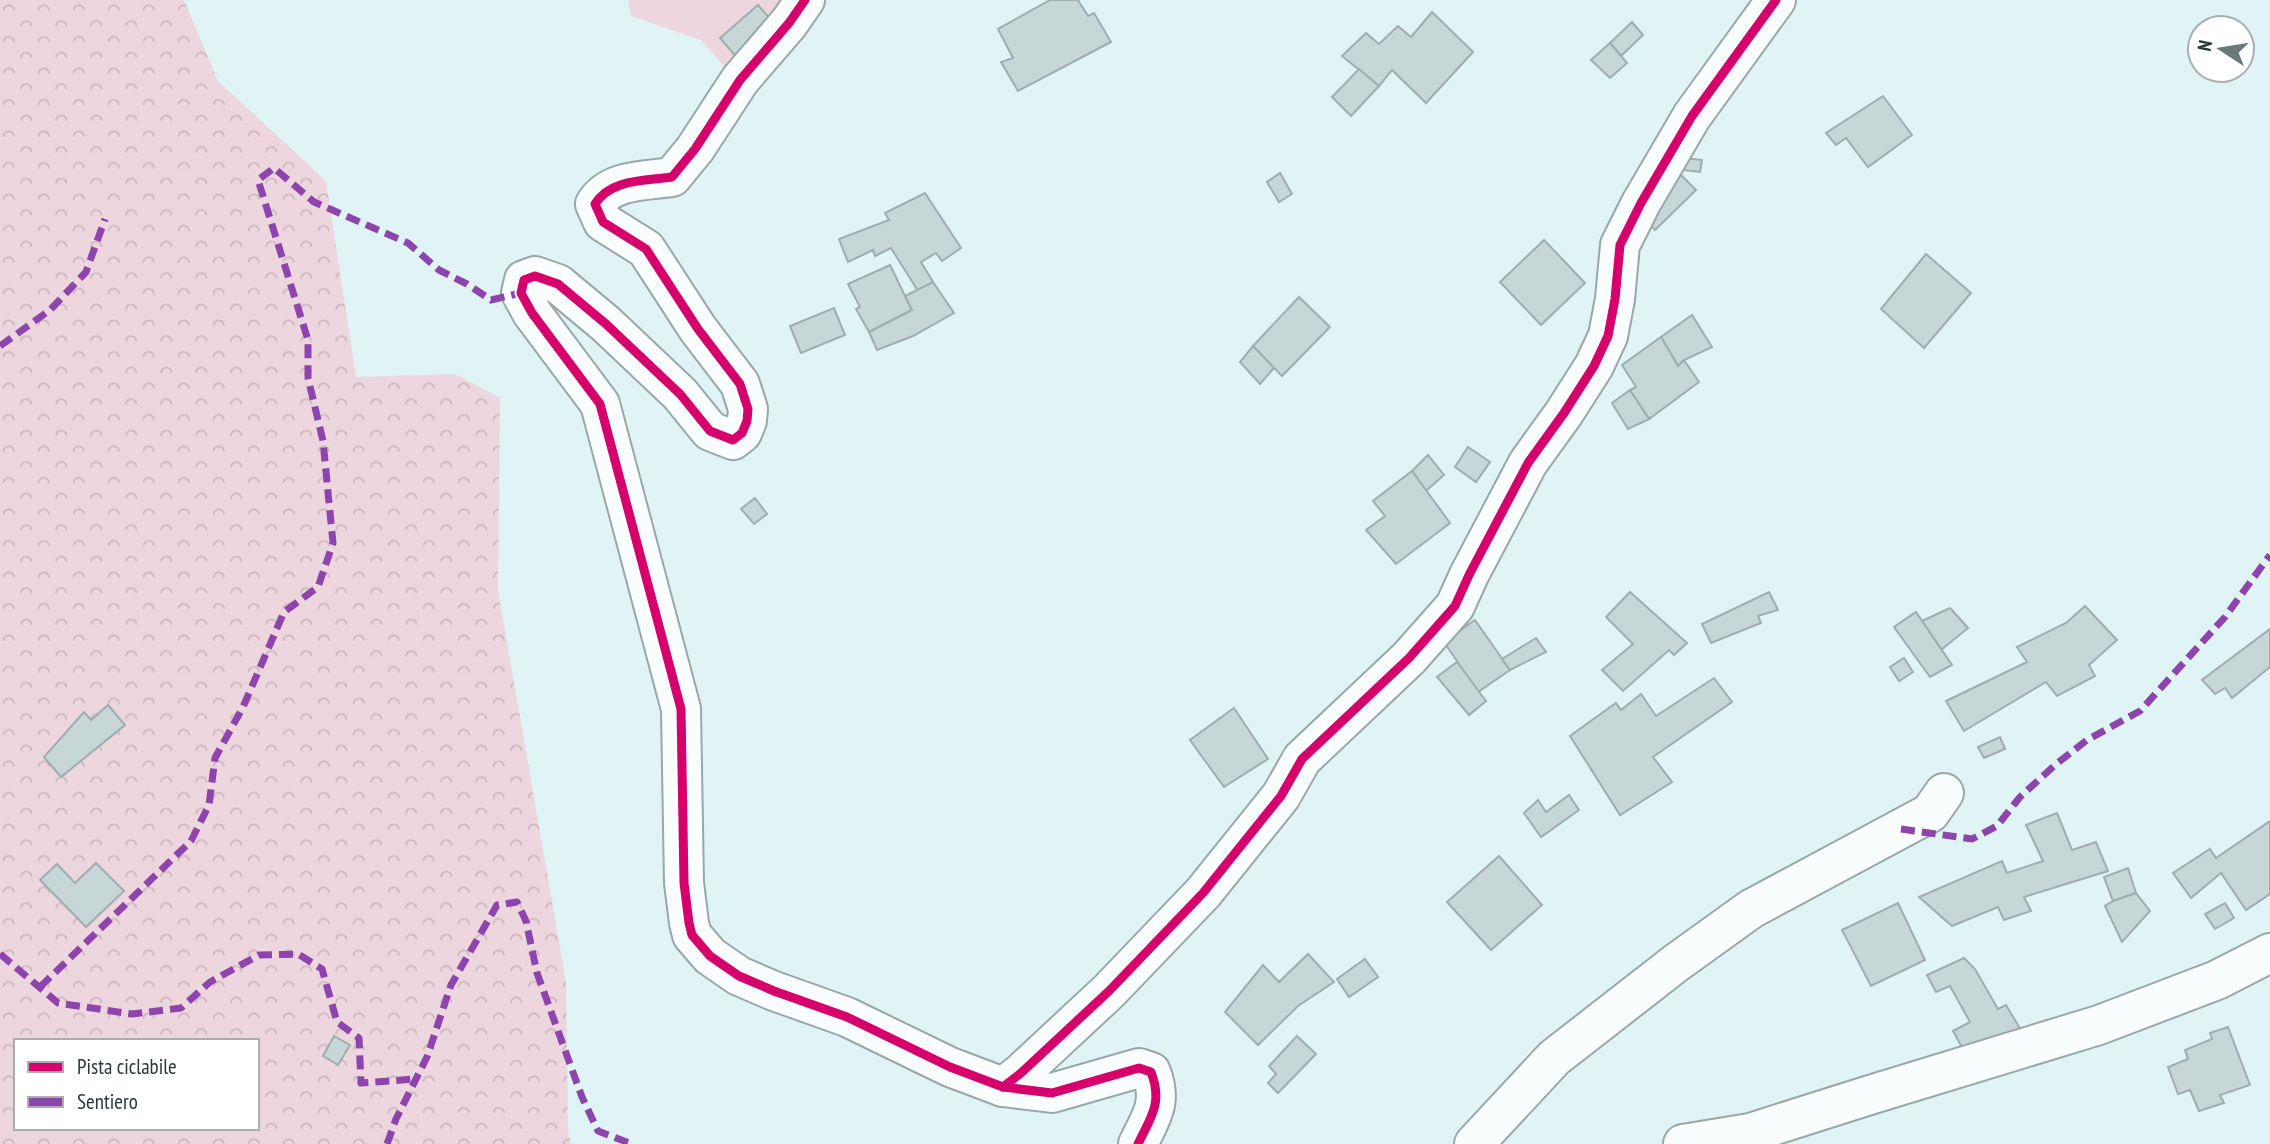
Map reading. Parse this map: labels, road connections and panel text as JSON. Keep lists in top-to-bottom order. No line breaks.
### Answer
{"legend":["Pista ciclabile","Sentiero"],"north":"left"}
